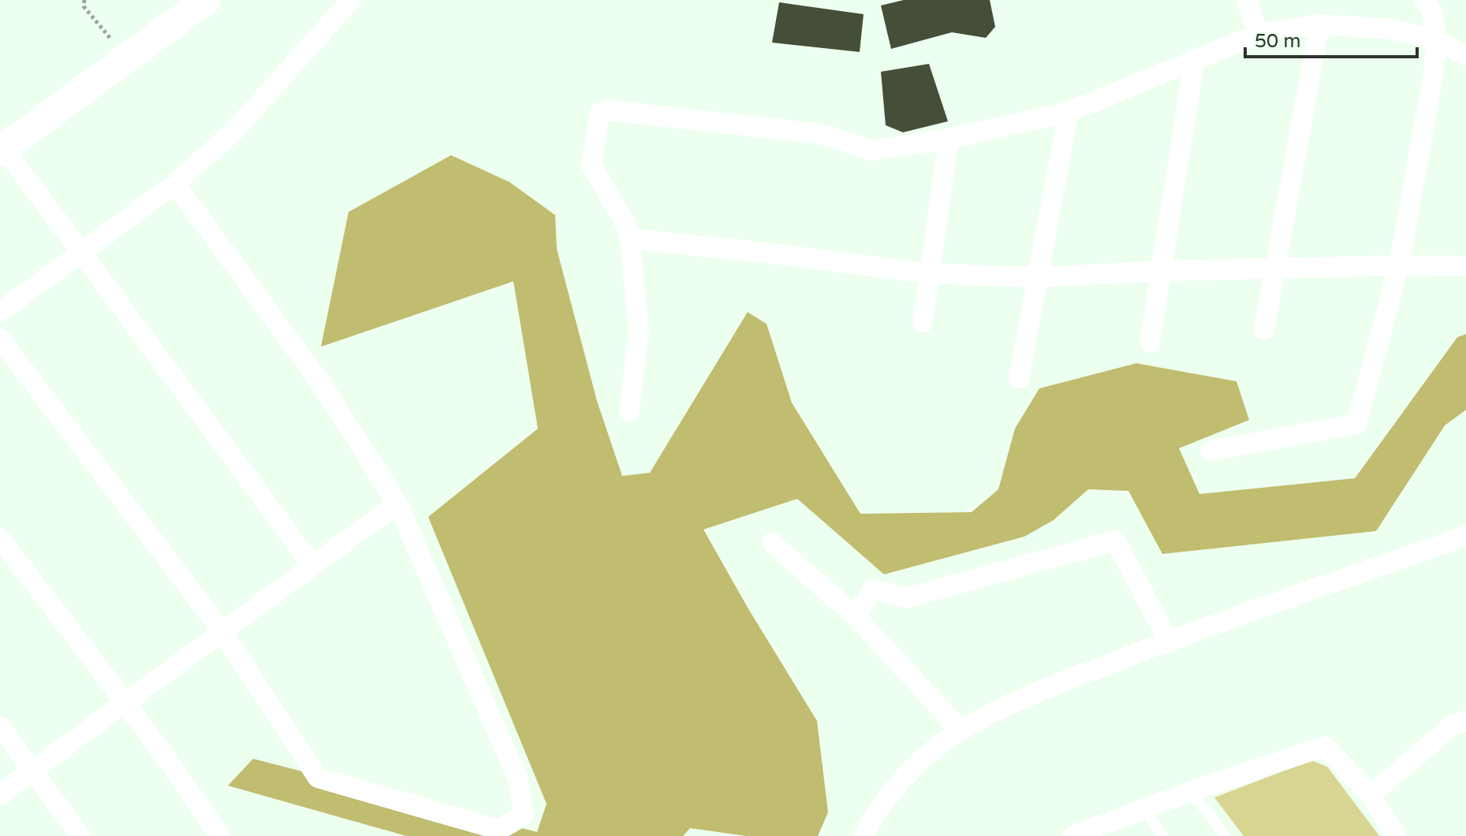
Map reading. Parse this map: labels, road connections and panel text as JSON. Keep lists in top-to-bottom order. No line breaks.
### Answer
{"scale_bar":"50 m"}
